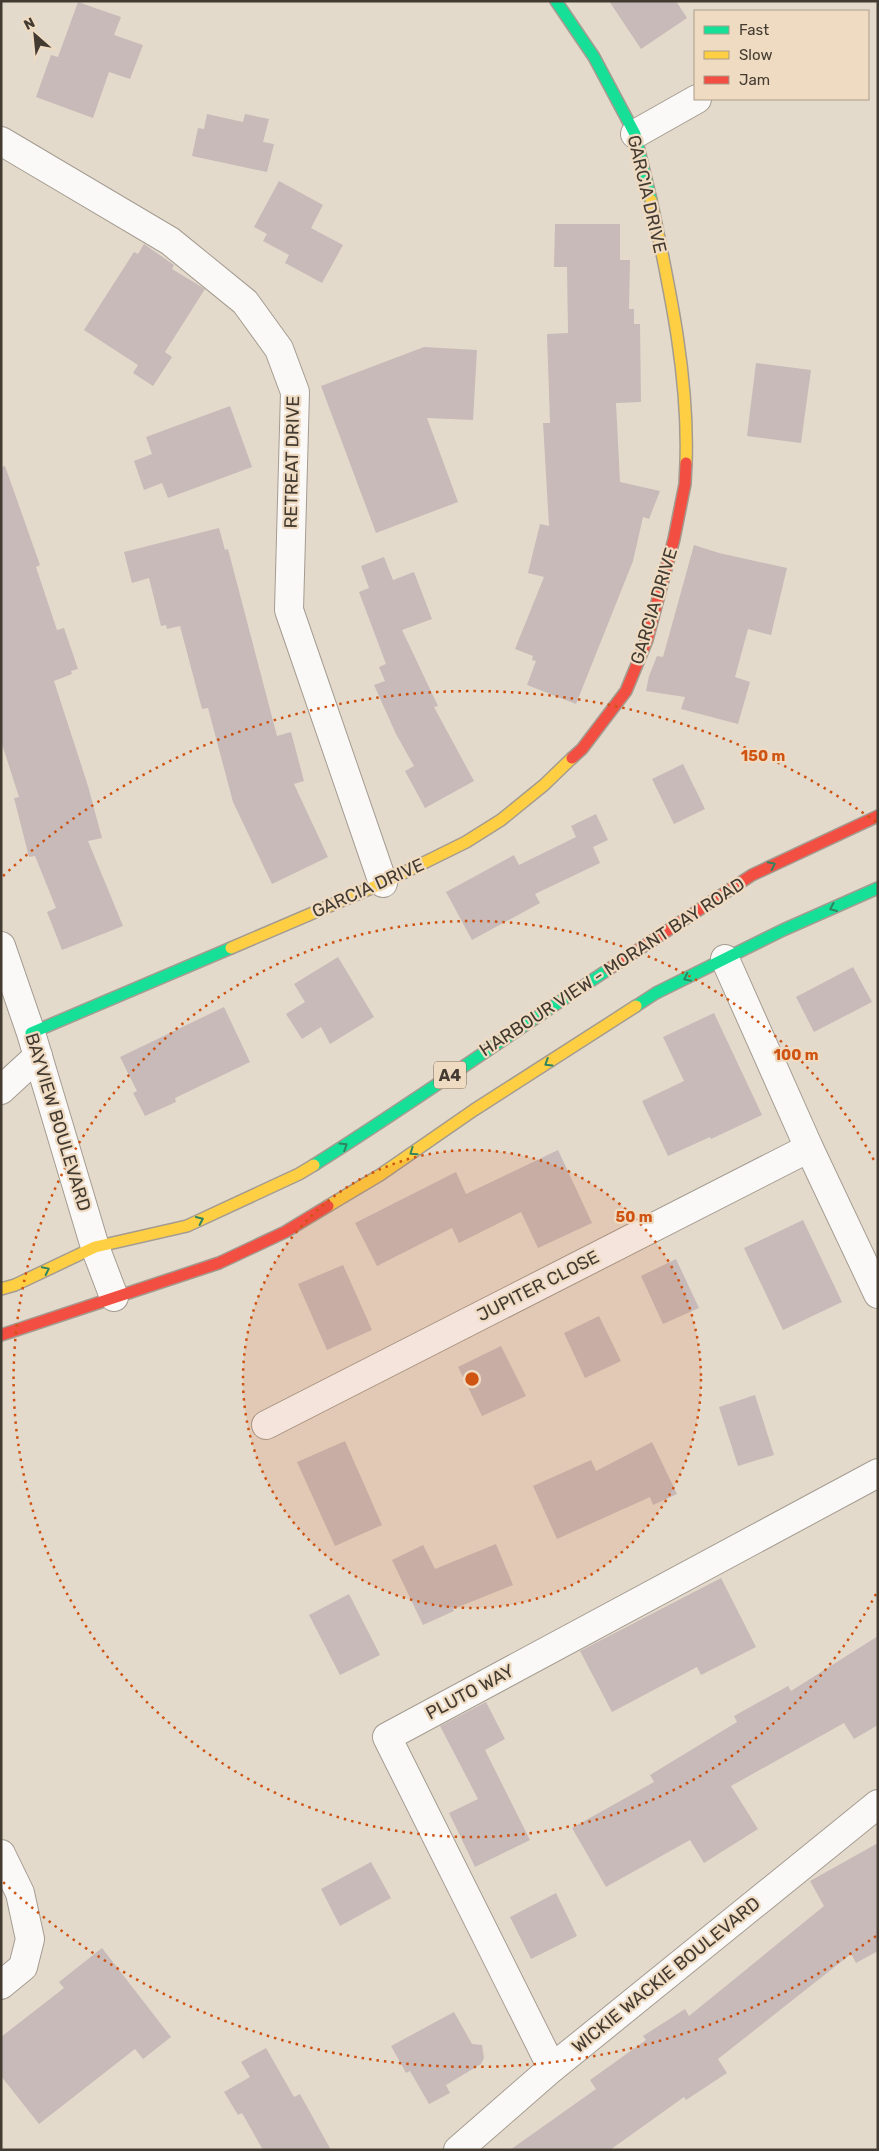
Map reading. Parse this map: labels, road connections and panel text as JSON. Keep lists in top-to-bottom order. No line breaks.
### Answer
{"streets":{"main road":["GARCIA DRIVE","HARBOUR VIEW - MORANT BAY ROAD","A4"],"street":["RETREAT DRIVE","BAYVIEW BOULEVARD","JUPITER CLOSE","PLUTO WAY","WICKIE WACKIE BOULEVARD"]},"crossings":[["GARCIA DRIVE","RETREAT DRIVE"],["GARCIA DRIVE","BAYVIEW BOULEVARD"],["HARBOUR VIEW - MORANT BAY ROAD","BAYVIEW BOULEVARD"],["A4","BAYVIEW BOULEVARD"],["PLUTO WAY","WICKIE WACKIE BOULEVARD"]],"legend":["Fast","Slow","Jam"],"north":"top left","rings":["150 m","100 m","50 m"]}
